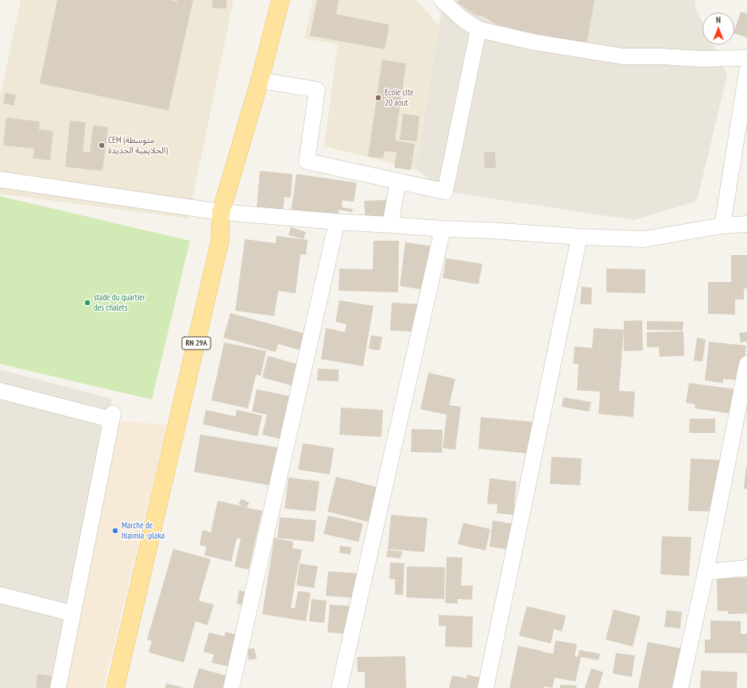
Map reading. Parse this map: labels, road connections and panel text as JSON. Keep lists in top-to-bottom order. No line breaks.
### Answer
{"streets":{"main road":["RN 29A"]},"places":["Ecole cite 20 aout","CEM (متوسطة الحلايمية الجديدة)","stade du quartier des chalets","Marché de hlaimia -plaka"],"north":"top"}
